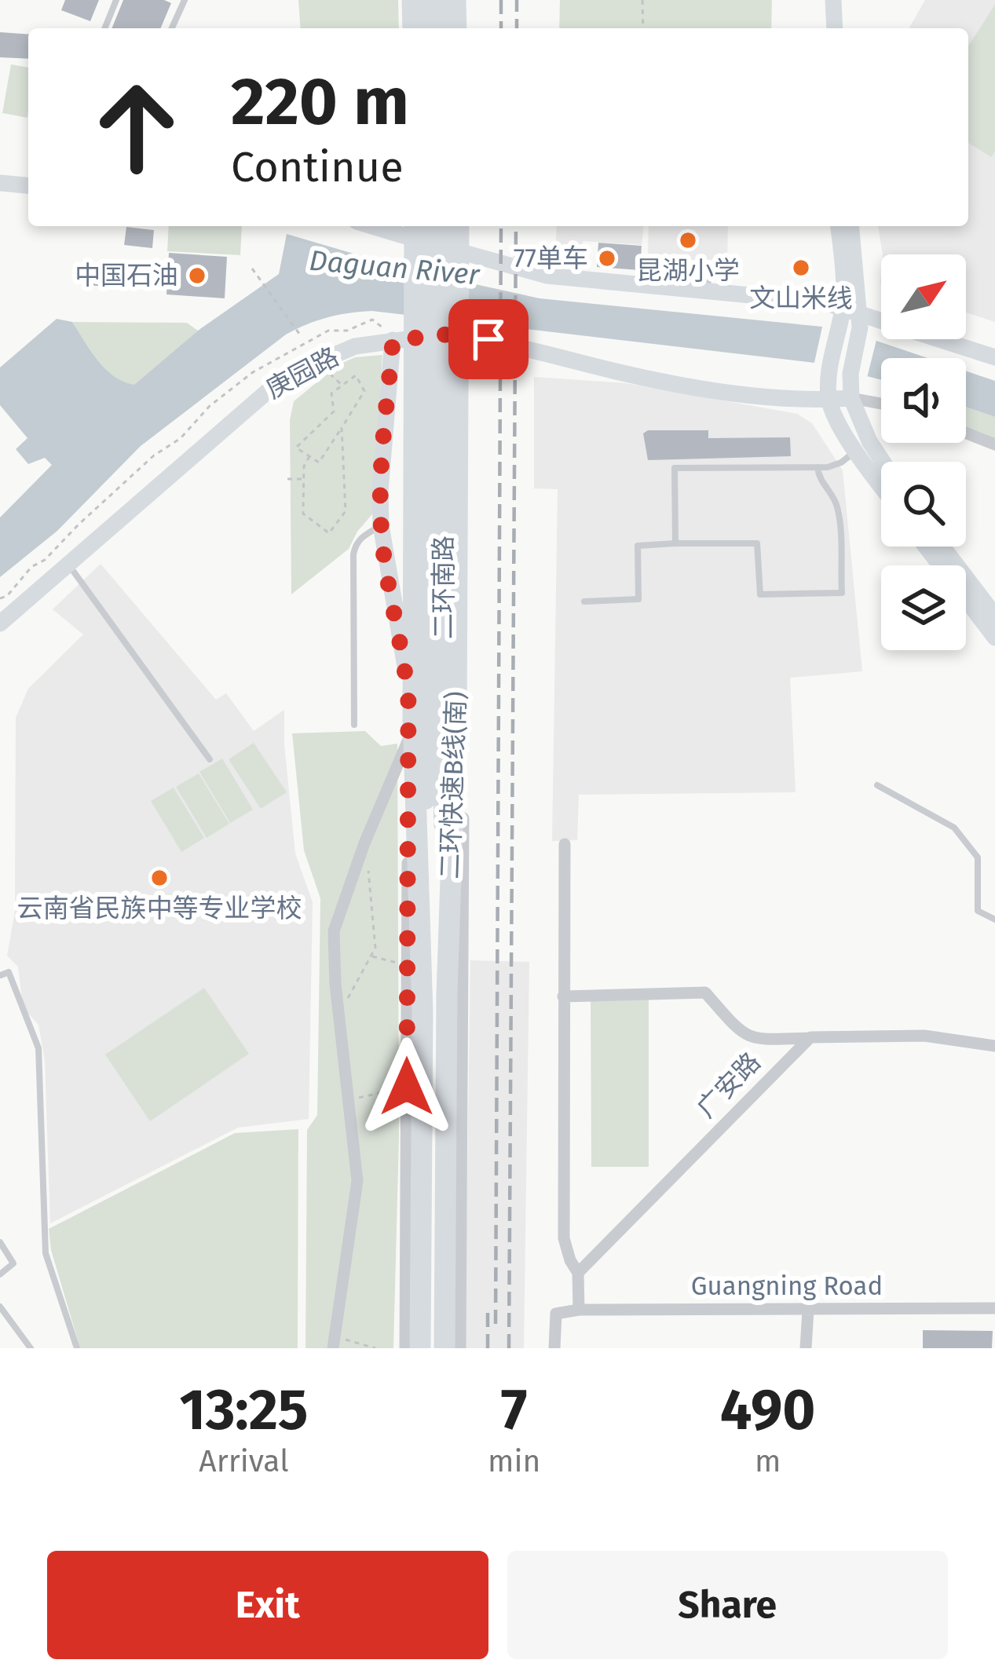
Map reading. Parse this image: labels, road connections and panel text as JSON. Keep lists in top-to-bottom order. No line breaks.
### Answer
{"streets":{"highway":["二环快速B线(南)"],"main road":["二环南路"],"street":["庚园路","广安路","Guangning Road"]},"crossings":[["二环南路","二环快速B线(南)"]],"water":["Daguan River"],"places":["昆湖小学","77单车","文山米线","中国石油","云南省民族中等专业学校"],"north":"top right","page":{"turn":["220 m","Continue"],"eta":["13:25","Arrival","7","min","490","m"],"buttons":["Exit","Share"]}}
